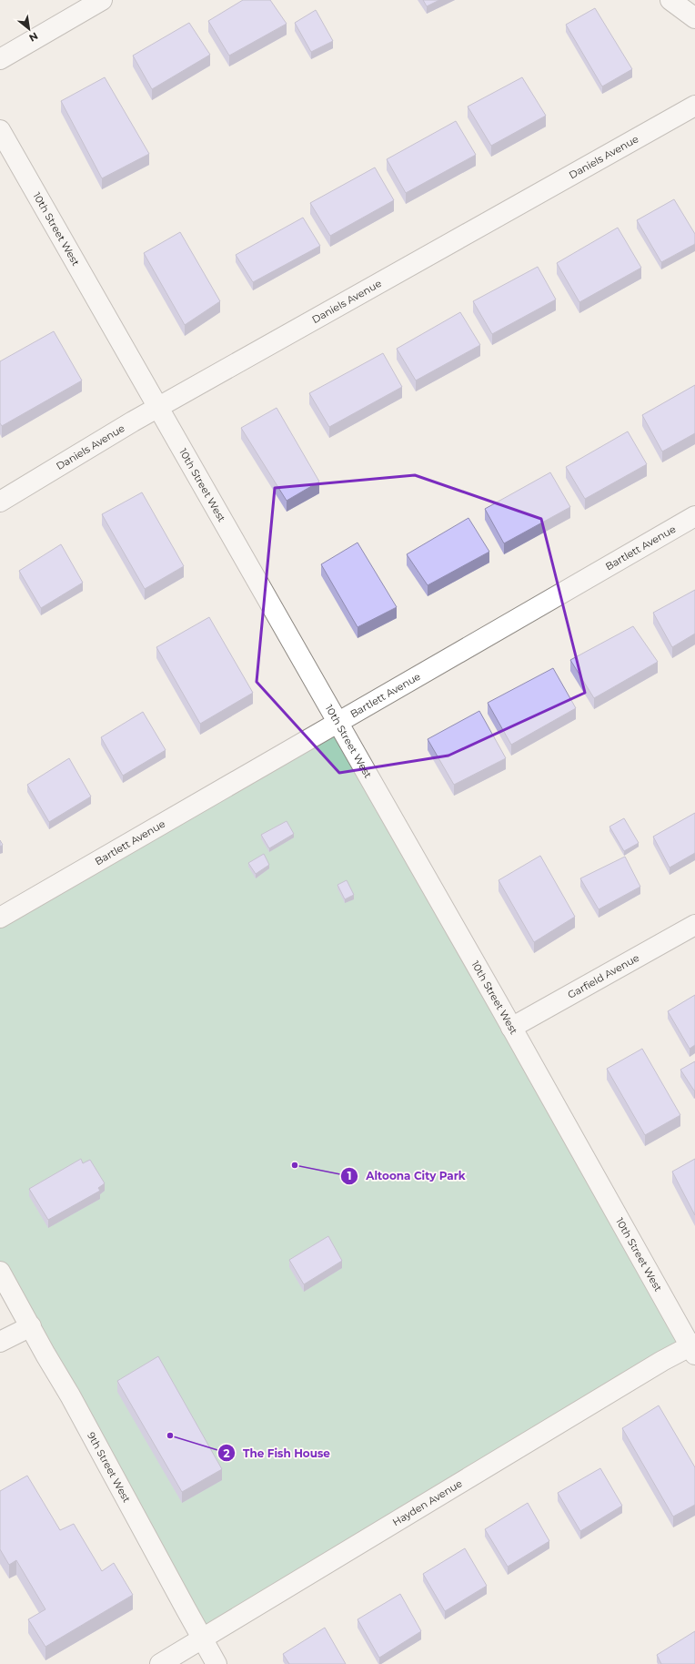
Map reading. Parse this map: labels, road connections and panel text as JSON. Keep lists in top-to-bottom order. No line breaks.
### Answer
{"streets":{"street":["Daniels Avenue","10th Street West","Bartlett Avenue","Garfield Avenue","9th Street West","Hayden Avenue"]},"crossings":[["Daniels Avenue","10th Street West"],["10th Street West","Bartlett Avenue"],["10th Street West","Garfield Avenue"],["10th Street West","Hayden Avenue"],["9th Street West","Hayden Avenue"]],"places":["Altoona City Park","The Fish House"],"north":"bottom right"}
